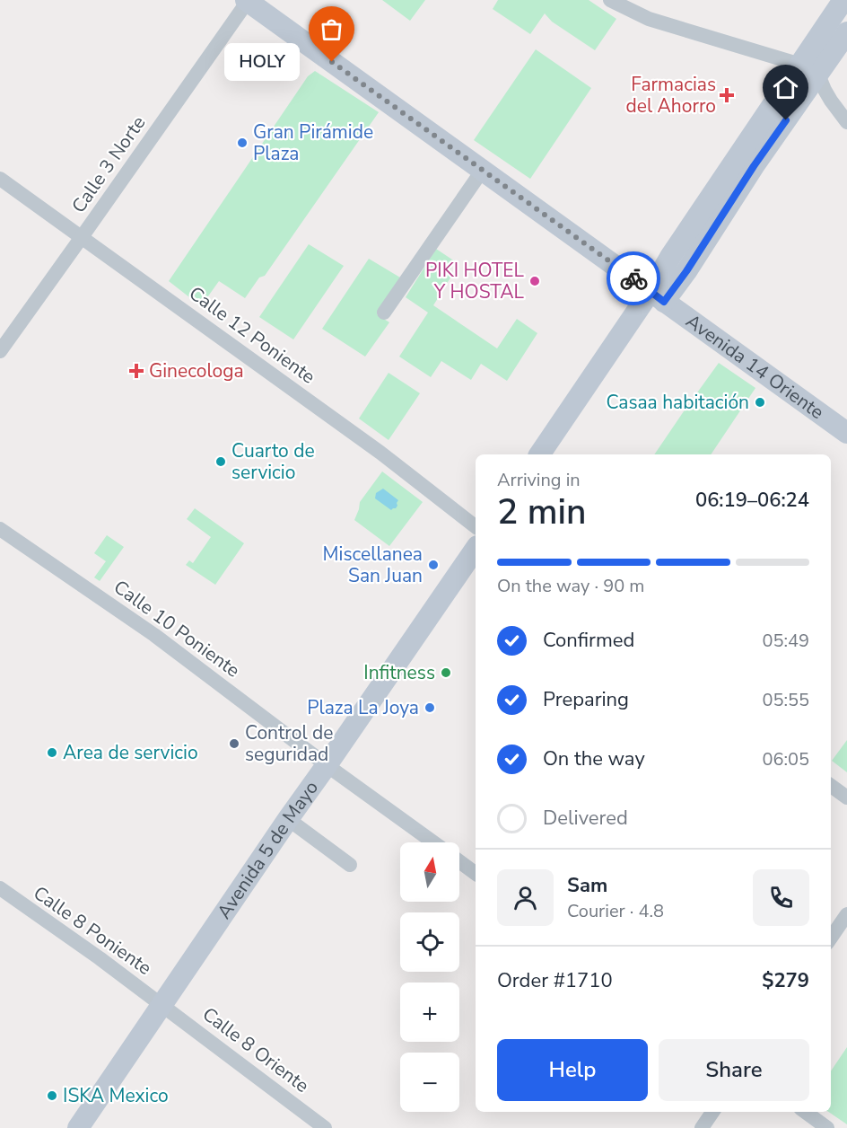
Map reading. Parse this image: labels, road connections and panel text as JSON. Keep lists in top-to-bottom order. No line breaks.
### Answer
{"streets":{"main road":["Avenida 14 Oriente","Avenida 5 de Mayo"],"street":["Calle 3 Norte","Calle 12 Poniente","Calle 10 Poniente","Calle 8 Poniente","Calle 8 Oriente"]},"crossings":[["Calle 3 Norte","Calle 12 Poniente"],["Calle 3 Norte","Avenida 14 Oriente"],["Calle 10 Poniente","Avenida 5 de Mayo"],["Avenida 5 de Mayo","Calle 8 Poniente"],["Avenida 5 de Mayo","Calle 8 Oriente"],["Calle 8 Poniente","Calle 8 Oriente"]],"places":{"other":["HOLY","Gran Pirámide Plaza","PIKI HOTEL Y HOSTAL","Casaa habitación","Cuarto de servicio","Miscellanea San Juan","Infitness","Plaza La Joya","Control de seguridad","Area de servicio","ISKA Mexico"],"health":["Farmacias del Ahorro","Ginecologa"]},"north":"top","page":{"bubble":"HOLY","heading":["2 min","Arriving in","06:19–06:24"],"panel":["Sam","Courier · 4.8","Order #1710","$279"],"bar":"On the way · 90 m","list":[["Confirmed","05:49"],["Preparing","05:55"],["On the way","06:05"],"Delivered"],"map_buttons":["+","−"],"buttons":["Help","Share"]}}
